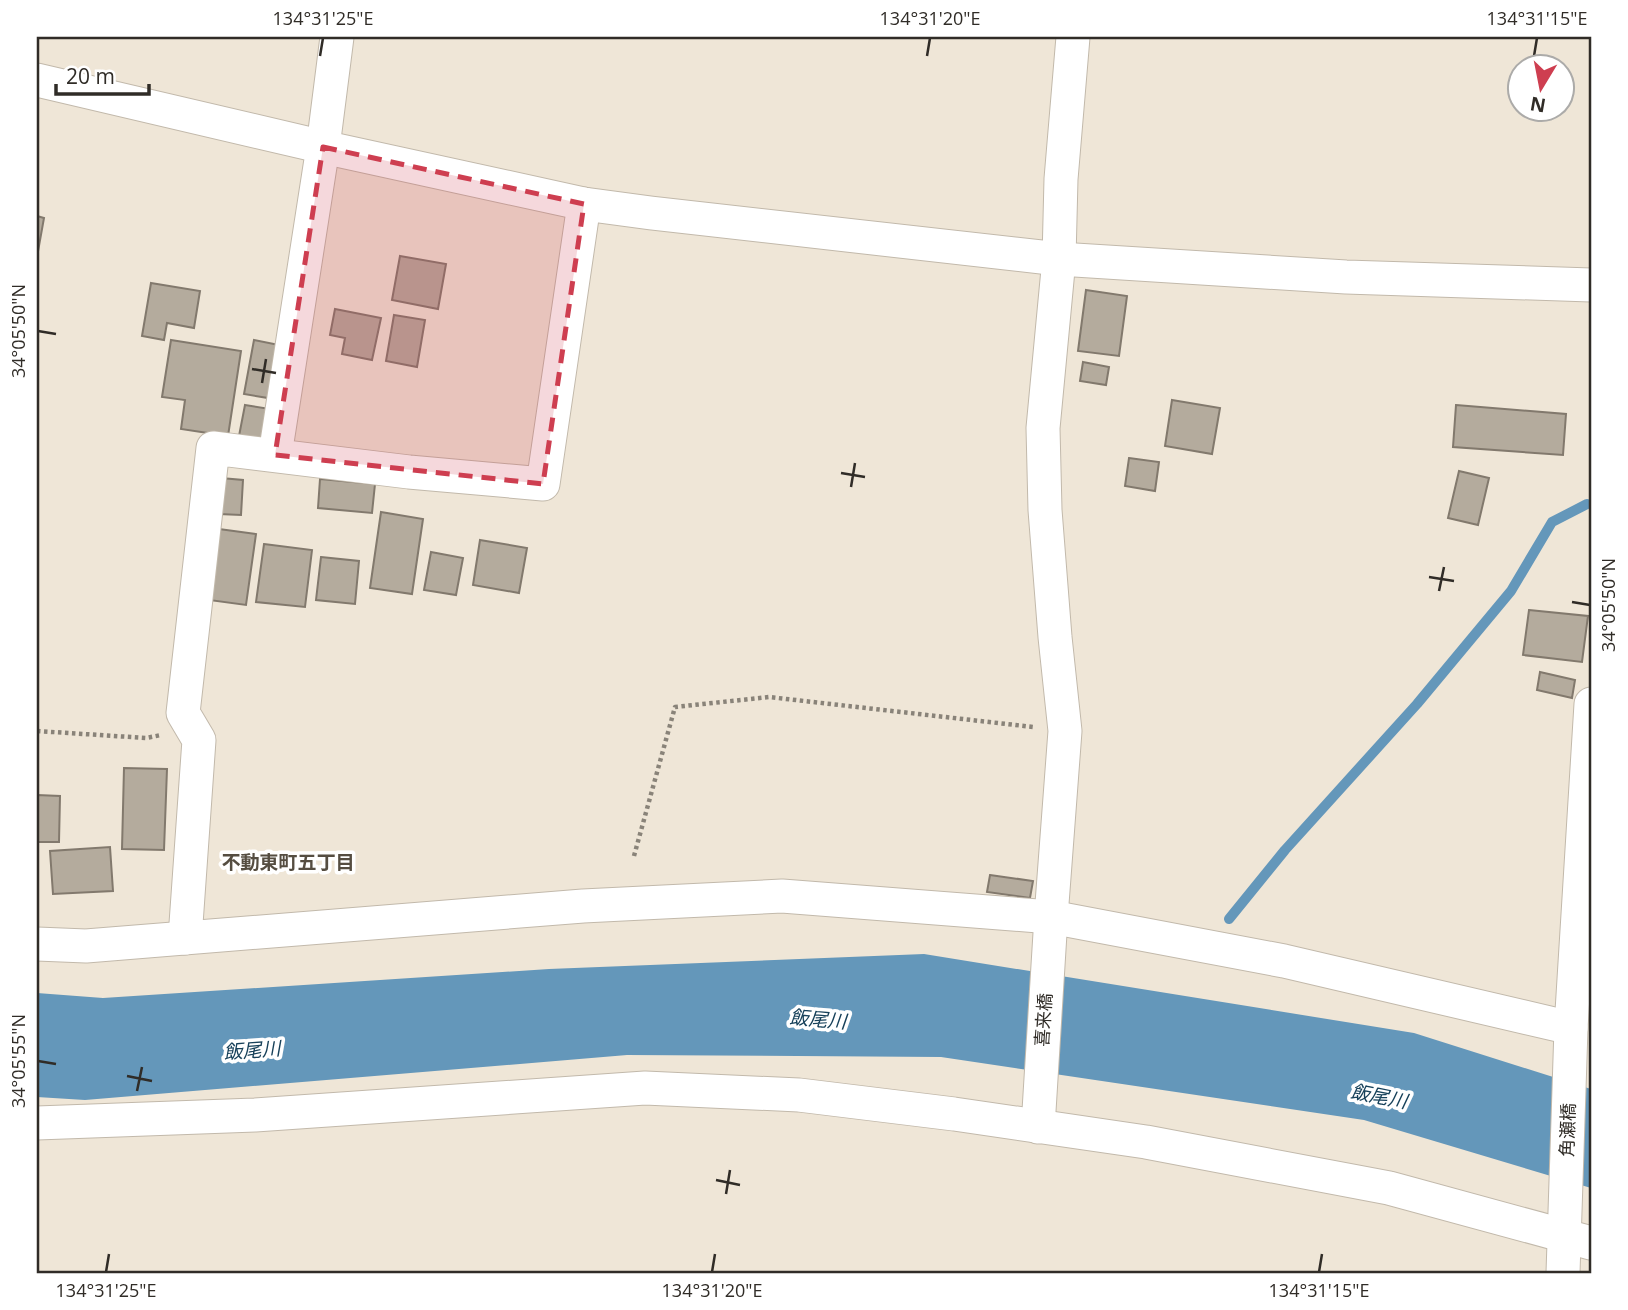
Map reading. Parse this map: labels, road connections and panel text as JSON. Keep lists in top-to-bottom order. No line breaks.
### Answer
{"streets":{"street":["喜来橋","角瀬橋"]},"districts":["不動東町五丁目"],"water":["飯尾川"],"scale_bar":"20 m","north":"bottom","coordinates":["134°31'25\"E","134°31'20\"E","134°31'15\"E","34°05'50\"N","34°05'55\"N"]}
